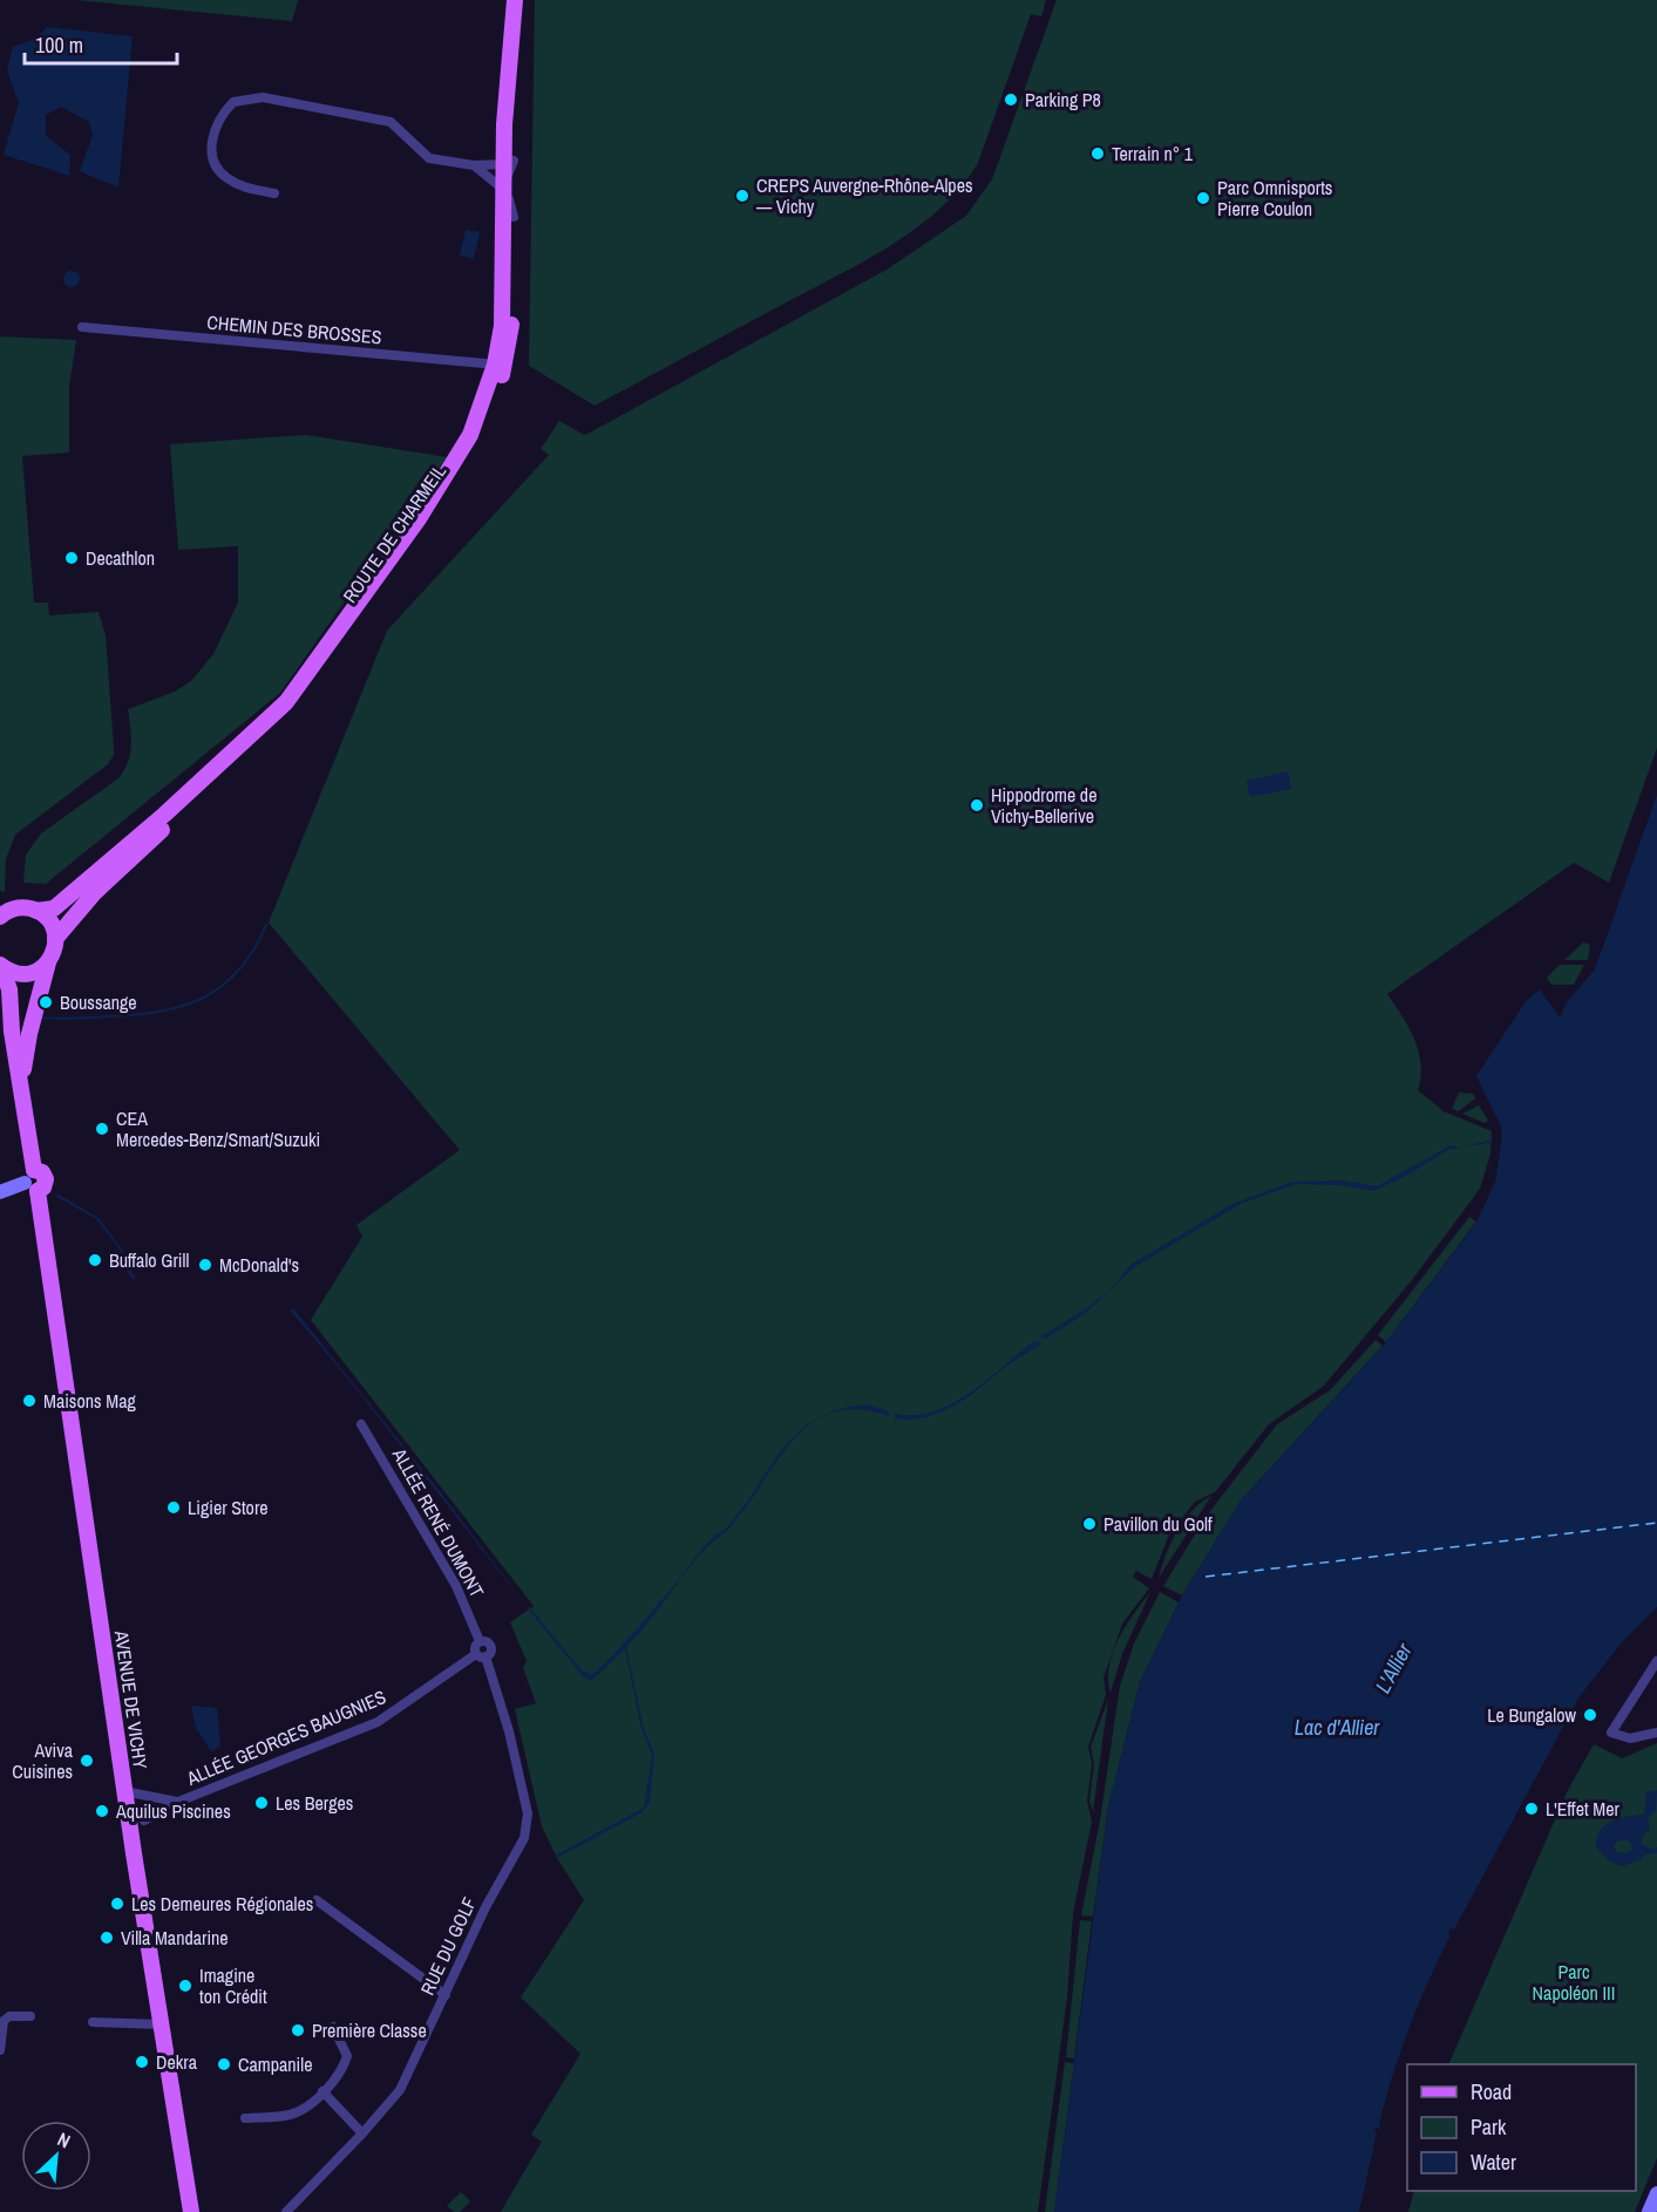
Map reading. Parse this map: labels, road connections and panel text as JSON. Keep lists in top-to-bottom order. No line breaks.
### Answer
{"streets":{"main road":["ROUTE DE CHARMEIL","AVENUE DE VICHY"],"street":["CHEMIN DES BROSSES","ALLÉE RENÉ DUMONT","ALLÉE GEORGES BAUGNIES","RUE DU GOLF"]},"crossings":[["CHEMIN DES BROSSES","ROUTE DE CHARMEIL"],["ROUTE DE CHARMEIL","AVENUE DE VICHY"],["ALLÉE RENÉ DUMONT","ALLÉE GEORGES BAUGNIES"],["ALLÉE RENÉ DUMONT","RUE DU GOLF"],["AVENUE DE VICHY","ALLÉE GEORGES BAUGNIES"],["ALLÉE GEORGES BAUGNIES","RUE DU GOLF"]],"water":["L'Allier","Lac d'Allier"],"parks":["Parc Napoléon III"],"places":["Parking P8","Terrain n° 1","CREPS Auvergne-Rhône-Alpes — Vichy","Parc Omnisports Pierre Coulon","Decathlon","Hippodrome de Vichy-Bellerive","Boussange","CEA Mercedes-Benz/Smart/Suzuki","Buffalo Grill","McDonald's","Maisons Mag","Ligier Store","Pavillon du Golf","Le Bungalow","Aviva Cuisines","Les Berges","L'Effet Mer","Aquilus Piscines","Les Demeures Régionales","Villa Mandarine","Imagine ton Crédit","Première Classe","Dekra","Campanile"],"legend":["Road","Park","Water"],"scale_bar":"100 m","north":"top right"}
